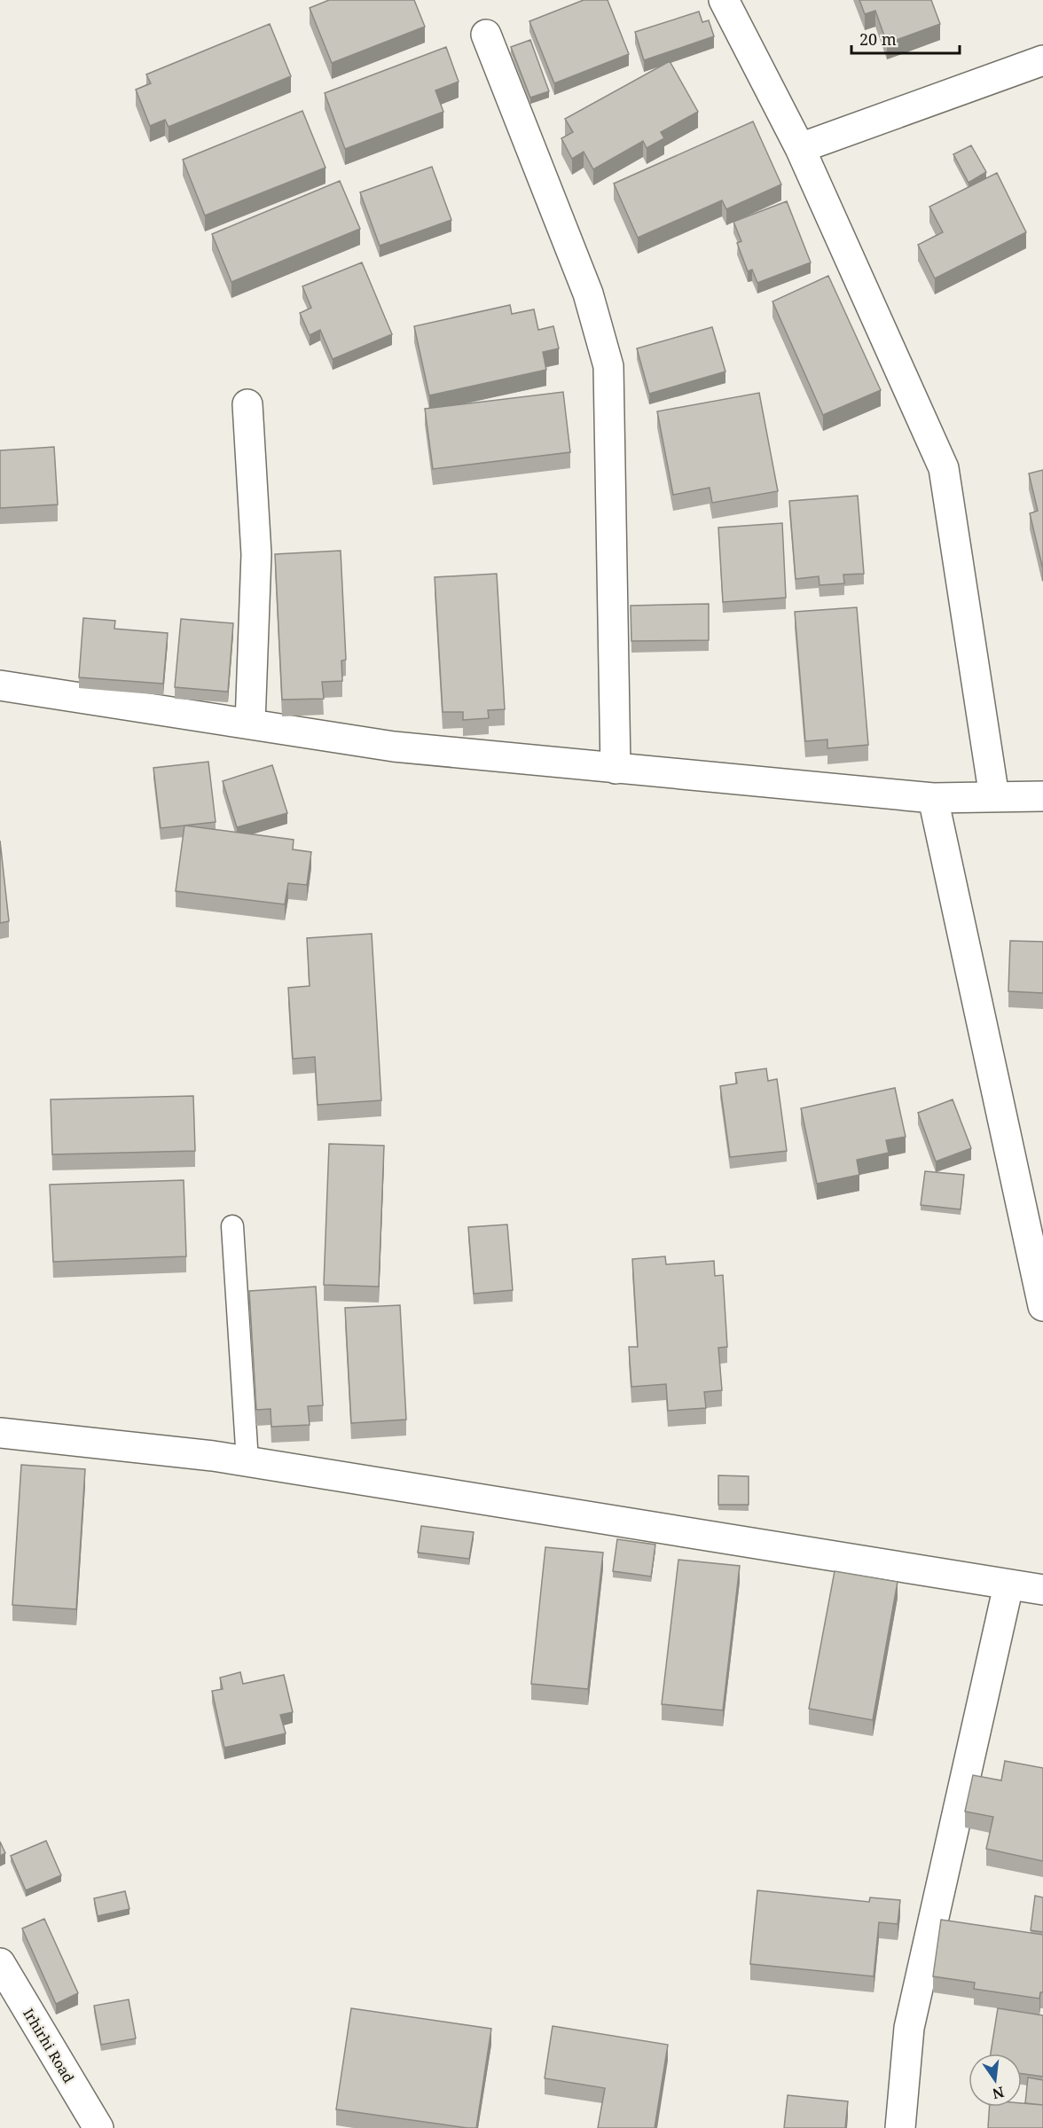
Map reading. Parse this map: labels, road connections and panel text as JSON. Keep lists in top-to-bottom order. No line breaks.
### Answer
{"streets":{"street":["Irhirhi Road"]},"scale_bar":"20 m","north":"bottom"}
